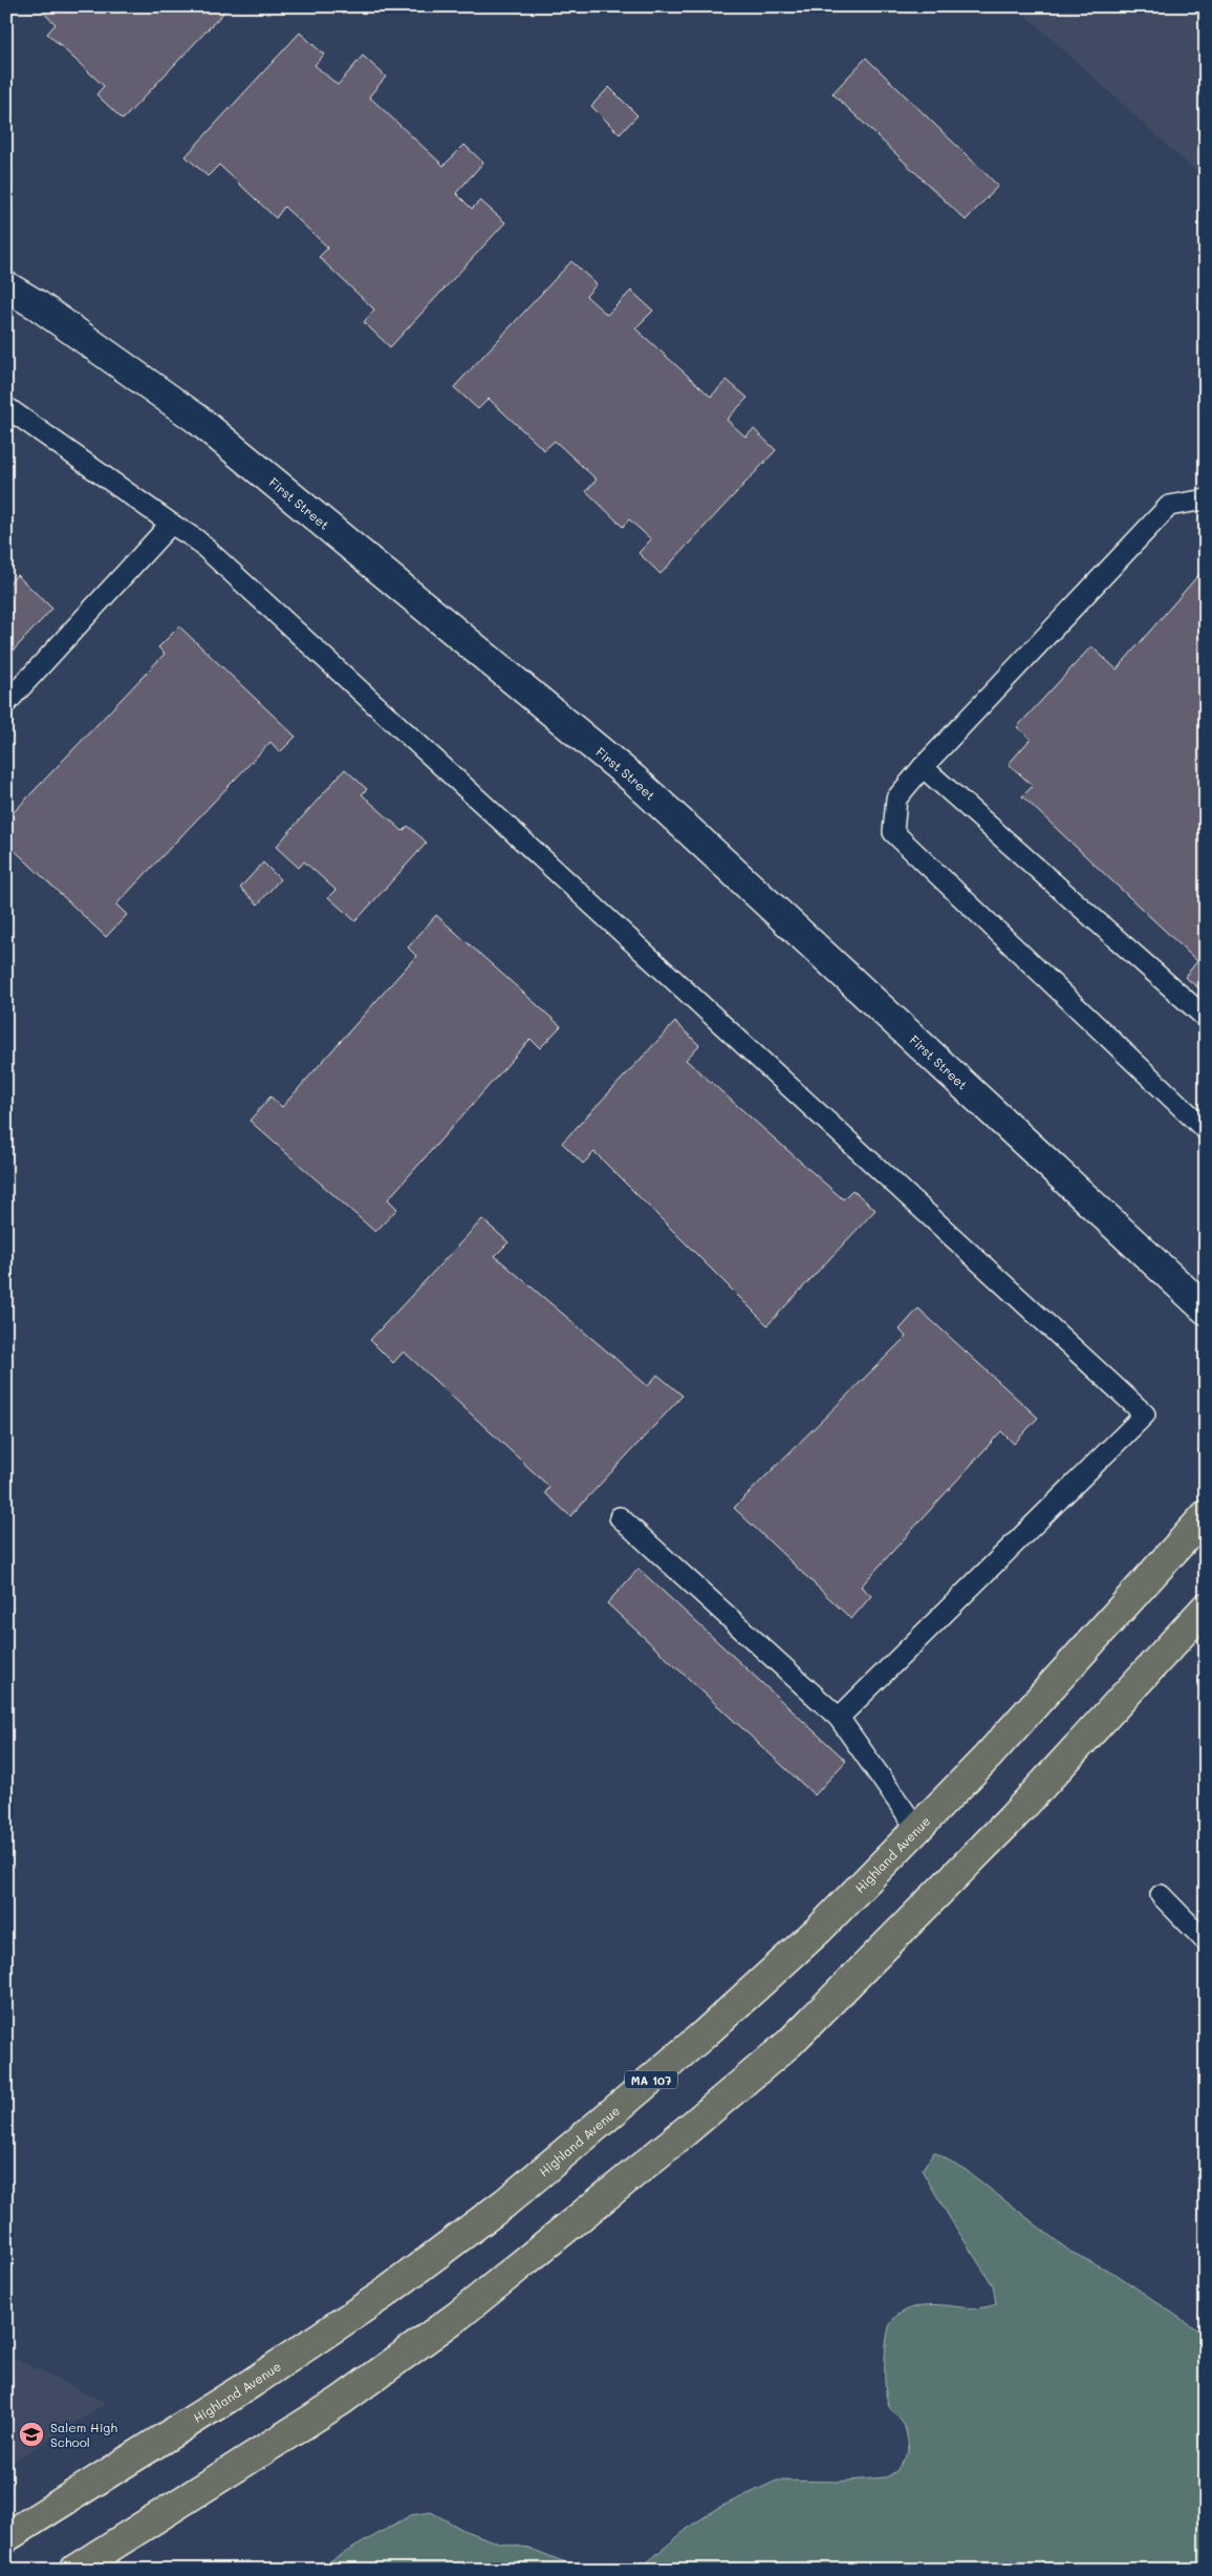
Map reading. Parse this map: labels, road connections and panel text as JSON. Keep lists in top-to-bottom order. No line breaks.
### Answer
{"streets":{"main road":["Highland Avenue","MA 107"],"street":["First Street"]},"places":{"school or university":["Salem High School"]}}
